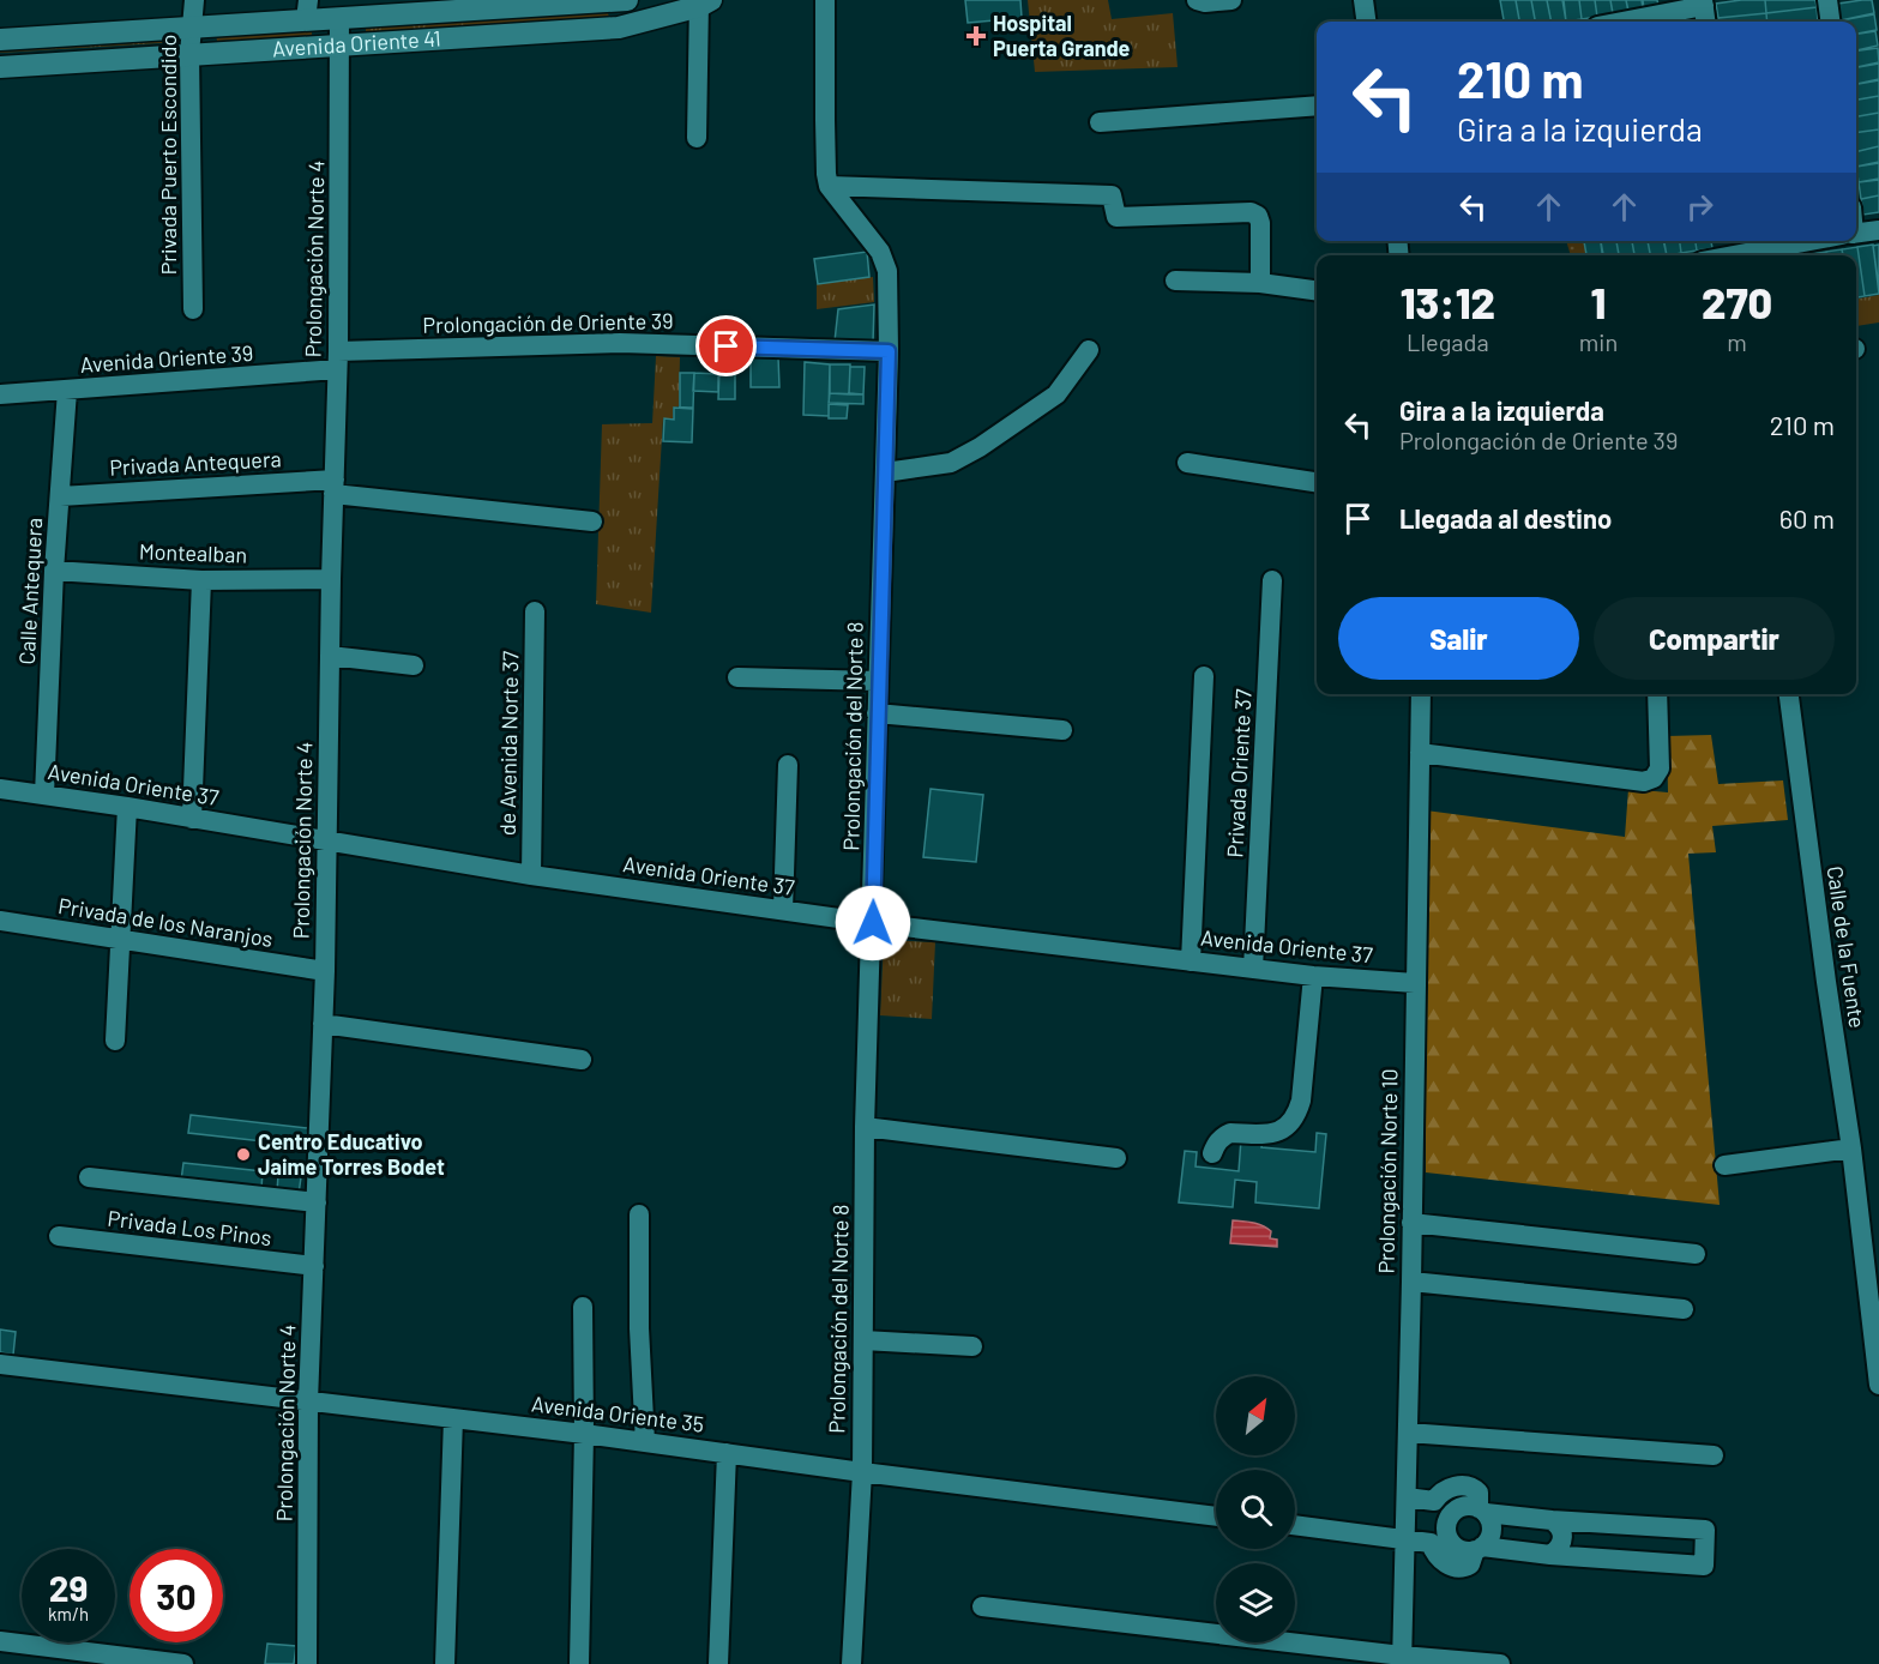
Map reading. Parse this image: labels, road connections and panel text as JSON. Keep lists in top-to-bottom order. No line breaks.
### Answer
{"streets":{"street":["Avenida Oriente 41","Privada Puerto Escondido","Prolongación Norte 4","Prolongación de Oriente 39","Avenida Oriente 39","Privada Antequera","Montealban","Calle Antequera","Prolongación del Norte 8","de Avenida Norte 37","Privada Oriente 37","Avenida Oriente 37","Privada de los Naranjos","Calle de la Fuente","Prolongación Norte 10","Privada Los Pinos","Avenida Oriente 35"]},"crossings":[["Avenida Oriente 41","Privada Puerto Escondido"],["Avenida Oriente 41","Prolongación Norte 4"],["Prolongación Norte 4","Prolongación de Oriente 39"],["Prolongación Norte 4","Avenida Oriente 39"],["Prolongación Norte 4","Privada Antequera"],["Prolongación Norte 4","Montealban"],["Prolongación Norte 4","Avenida Oriente 37"],["Prolongación Norte 4","Privada de los Naranjos"],["Prolongación Norte 4","Privada Los Pinos"],["Prolongación Norte 4","Avenida Oriente 35"],["Prolongación de Oriente 39","Avenida Oriente 39"],["Prolongación de Oriente 39","Prolongación del Norte 8"],["Avenida Oriente 39","Calle Antequera"],["Privada Antequera","Calle Antequera"],["Montealban","Calle Antequera"],["Calle Antequera","Avenida Oriente 37"],["Prolongación del Norte 8","Avenida Oriente 37"],["Prolongación del Norte 8","Avenida Oriente 35"],["de Avenida Norte 37","Avenida Oriente 37"],["Privada Oriente 37","Avenida Oriente 37"],["Avenida Oriente 37","Prolongación Norte 10"]],"places":{"health":["Hospital Puerta Grande"],"other":["Centro Educativo Jaime Torres Bodet"]},"north":"top right","page":{"turn":["210 m","Gira a la izquierda"],"eta":["13:12","Llegada","1","min","270","m"],"list":[{"name":"Gira a la izquierda","note":"Prolongación de Oriente 39","value":"210 m"},{"name":"Llegada al destino","value":"60 m"}],"buttons":["Salir","Compartir"],"speed":"29 km/h","limit":"30"}}
